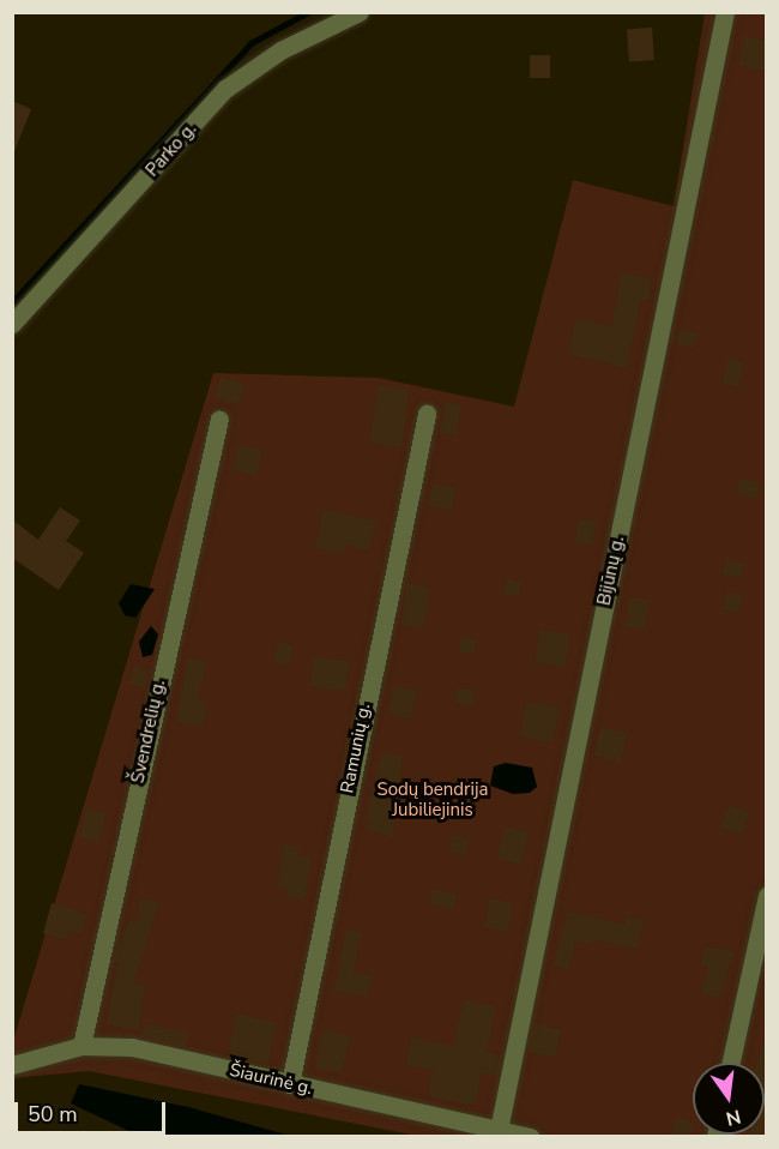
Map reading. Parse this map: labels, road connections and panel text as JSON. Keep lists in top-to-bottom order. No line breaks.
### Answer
{"streets":{"street":["Parko g.","Bijūnų g.","Švendrelių g.","Ramunių g.","Šiaurinė g."]},"crossings":[["Bijūnų g.","Šiaurinė g."],["Švendrelių g.","Šiaurinė g."],["Ramunių g.","Šiaurinė g."]],"parks":["Sodų bendrija Jubiliejinis"],"scale_bar":"50 m","north":"bottom"}
